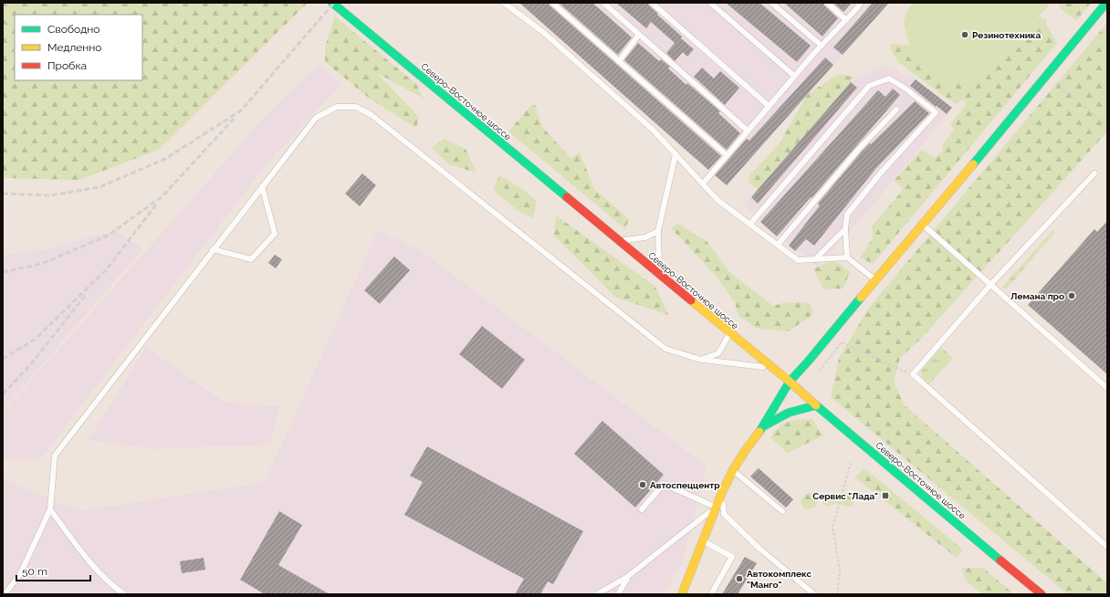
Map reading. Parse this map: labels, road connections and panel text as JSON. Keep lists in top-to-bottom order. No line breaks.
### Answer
{"streets":{"main road":["Северо-Восточное шоссе"]},"places":{"other":["Резинотехника","Лемана про","Автоспеццентр","Автокомплекс \"Манго\""],"transit":["Сервис \"Лада\""]},"legend":["Свободно","Медленно","Пробка"],"scale_bar":"50 m"}
